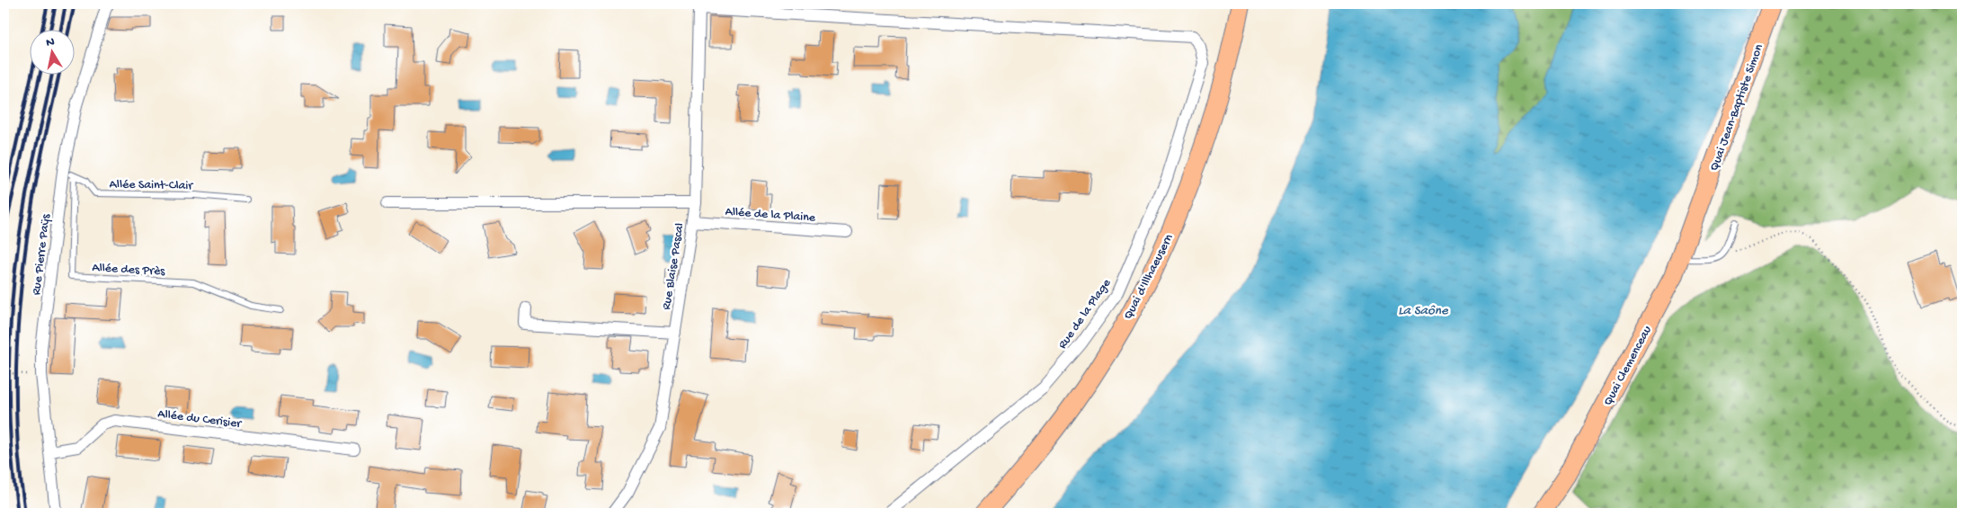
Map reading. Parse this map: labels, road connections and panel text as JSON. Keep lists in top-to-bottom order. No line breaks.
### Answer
{"streets":{"main road":["Quai Jean-Baptiste Simon","Quai d'Illhaeusern","Quai Clemenceau"],"street":["Allée de la Plaine","Rue Pierre Paÿs","Rue Blaise Pascal","Rue de la Plage","Allée du Cerisier"],"lane":["Allée Saint-Clair","Allée des Près"]},"crossings":[["Quai Jean-Baptiste Simon","Quai Clemenceau"],["Allée Saint-Clair","Rue Pierre Paÿs"],["Allée Saint-Clair","Allée des Près"],["Allée de la Plaine","Rue Blaise Pascal"],["Rue Pierre Paÿs","Allée des Près"],["Rue Pierre Paÿs","Allée du Cerisier"],["Rue Blaise Pascal","Rue de la Plage"]],"water":["La Saône"],"north":"top"}
